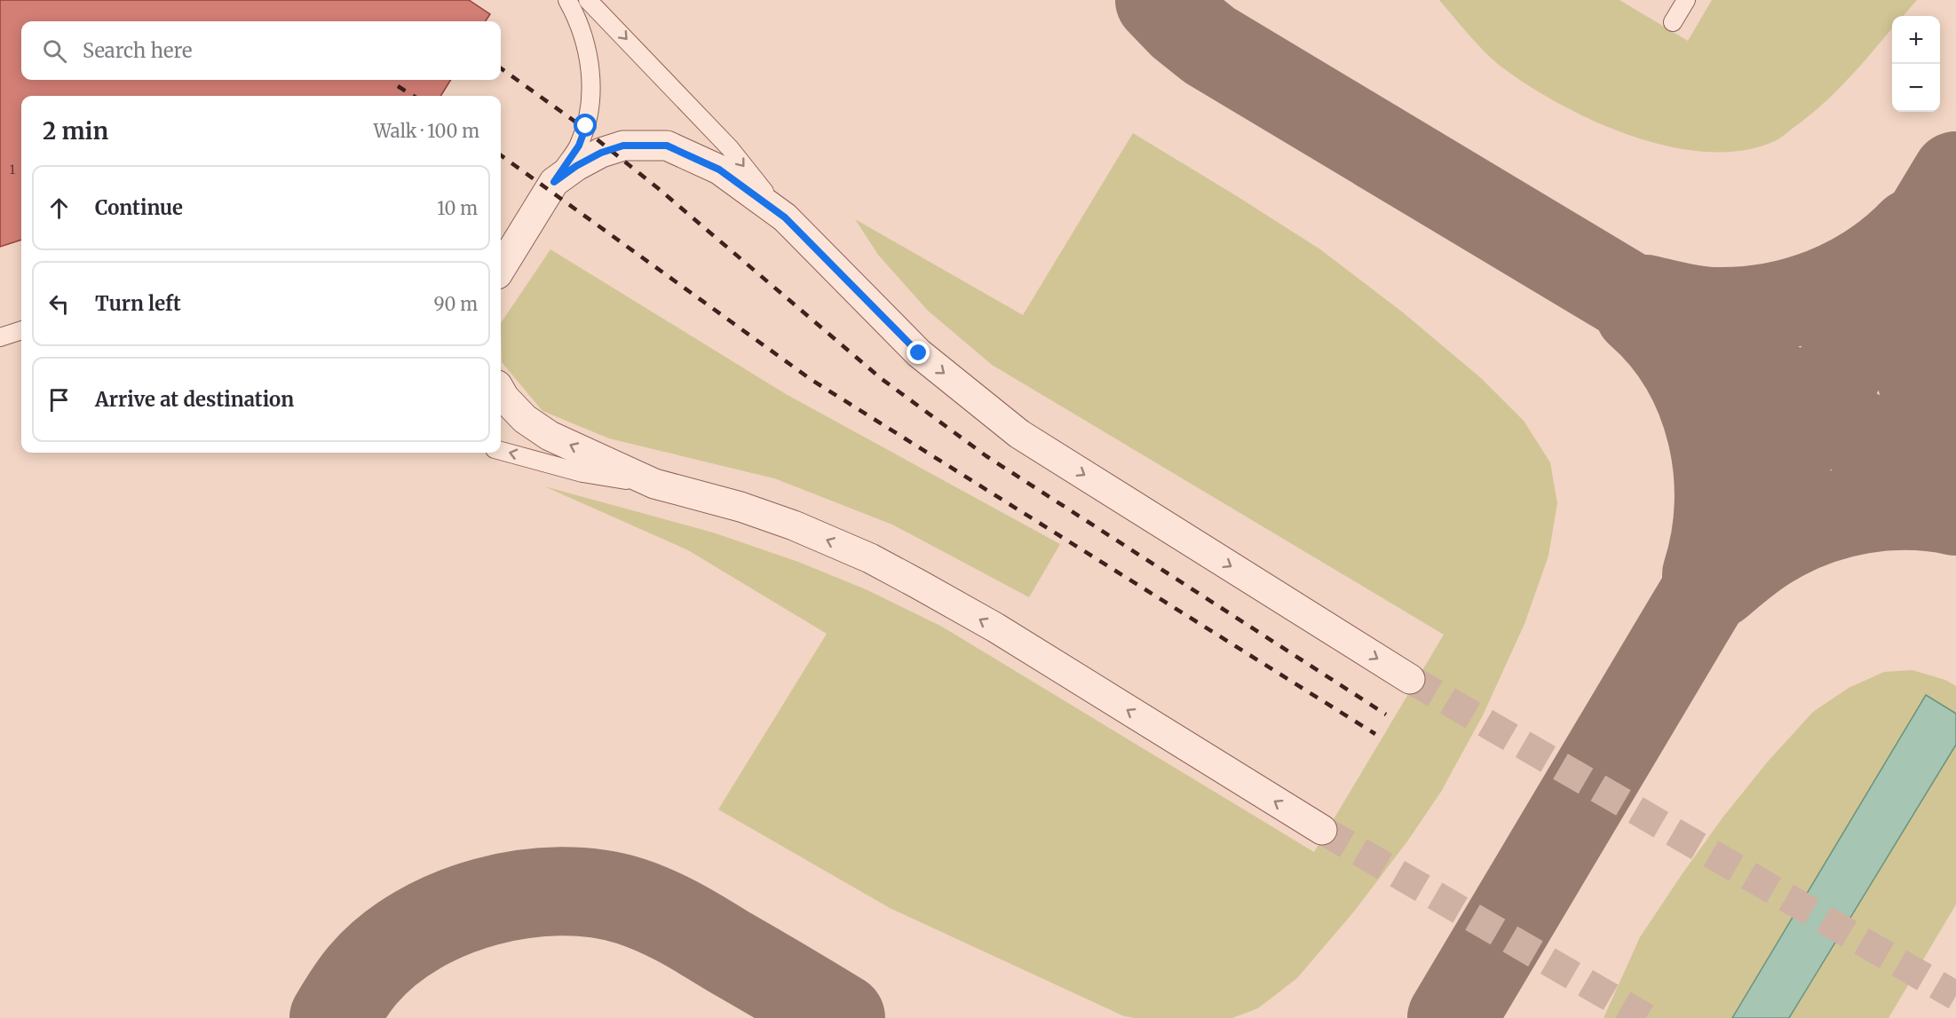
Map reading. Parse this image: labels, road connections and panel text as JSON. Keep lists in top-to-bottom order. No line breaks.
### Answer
{"house_numbers":["1"],"page":{"map_buttons":["+","−"],"search":"Search here","heading":["2 min","Walk · 100 m"],"list":[["Continue","10 m"],["Turn left","90 m"],"Arrive at destination"]}}
